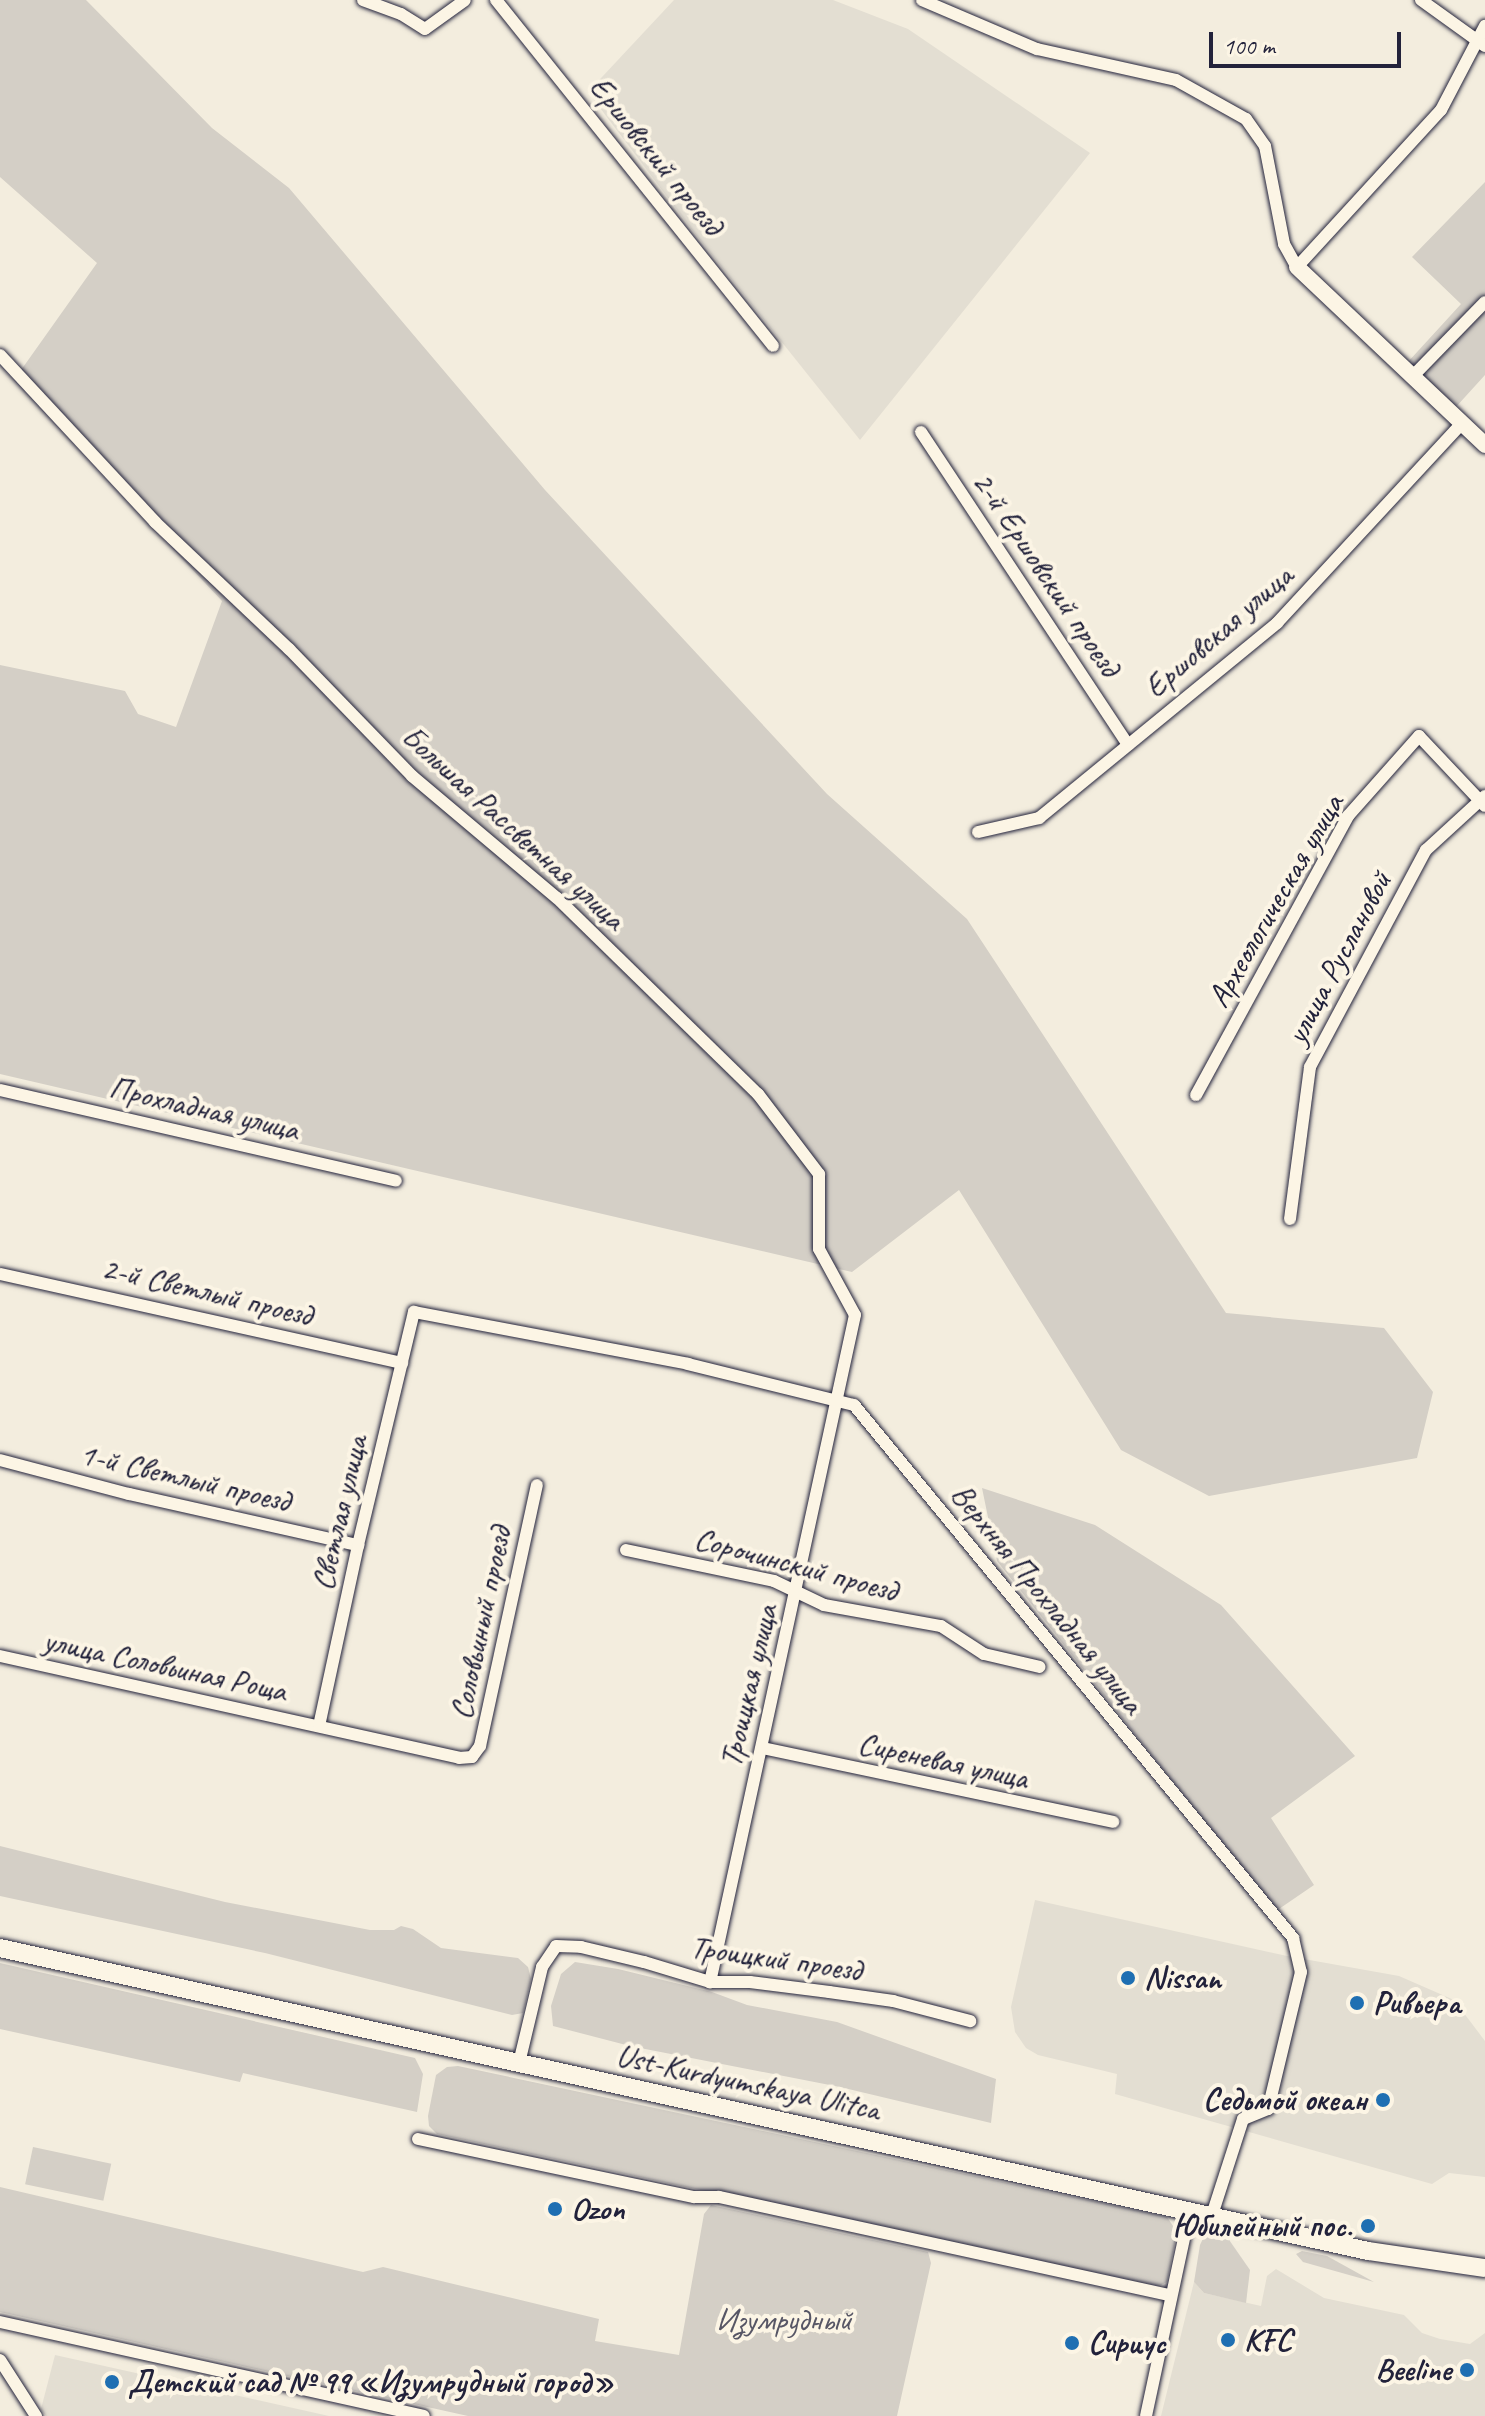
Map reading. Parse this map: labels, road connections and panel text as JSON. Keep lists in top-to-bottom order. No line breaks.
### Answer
{"streets":{"main road":["Ust-Kurdyumskaya Ulitca"],"street":["Ершовский проезд","2-й Ершовский проезд","Ершовская улица","Большая Рассветная улица","Археологическая улица","улица Руслановой","Прохладная улица","2-й Светлый проезд","1-й Светлый проезд","Светлая улица","Сорочинский проезд","Верхняя Прохладная улица","Соловьиный проезд","улица Соловьиная Роща","Троицкая улица","Сиреневая улица","Троицкий проезд"]},"crossings":[["2-й Ершовский проезд","Ершовская улица"],["Большая Рассветная улица","Верхняя Прохладная улица"],["Большая Рассветная улица","Троицкая улица"],["Археологическая улица","улица Руслановой"],["2-й Светлый проезд","Светлая улица"],["1-й Светлый проезд","Светлая улица"],["Светлая улица","Верхняя Прохладная улица"],["Светлая улица","Соловьиный проезд"],["Светлая улица","улица Соловьиная Роща"],["Сорочинский проезд","Троицкая улица"],["Верхняя Прохладная улица","Троицкая улица"],["Верхняя Прохладная улица","Ust-Kurdyumskaya Ulitca"],["Соловьиный проезд","улица Соловьиная Роща"],["Троицкая улица","Сиреневая улица"],["Троицкая улица","Троицкий проезд"],["Троицкий проезд","Ust-Kurdyumskaya Ulitca"]],"parks":["Изумрудный"],"places":["Nissan","Ривьера","Седьмой океан","Ozon","Юбилейный пос.","KFC","Сириус","Beeline","Детский сад № 99 «Изумрудный город»"],"scale_bar":"100 m"}
